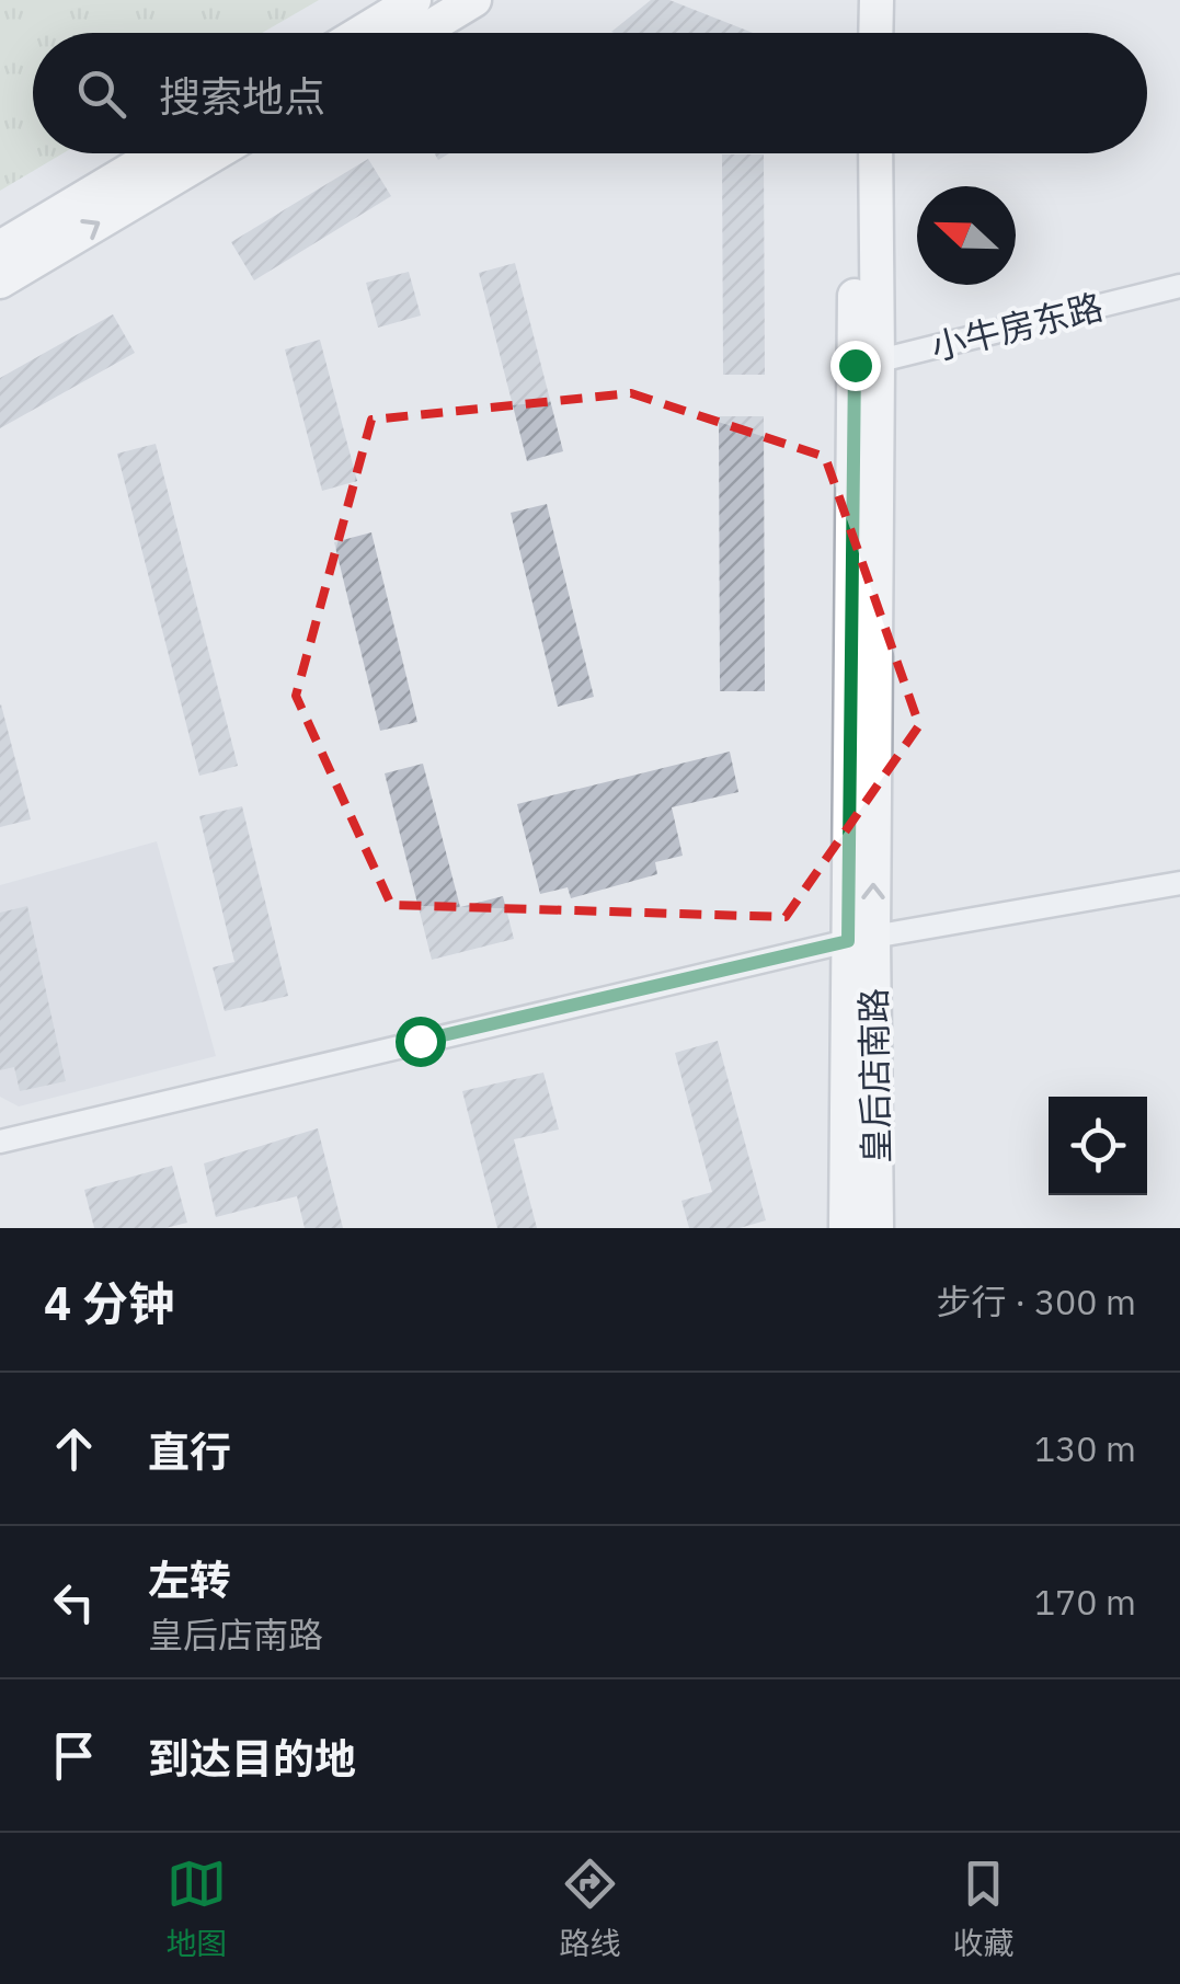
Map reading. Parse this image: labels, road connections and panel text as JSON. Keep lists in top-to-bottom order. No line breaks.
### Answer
{"streets":{"street":["小牛房东路","皇后店南路"]},"crossings":[["小牛房东路","皇后店南路"]],"north":"left","page":{"search":"搜索地点","heading":["4 分钟","步行 · 300 m"],"list":[["直行","130 m"],["左转","皇后店南路","170 m"],"到达目的地"],"nav":["地图","路线","收藏"]}}
